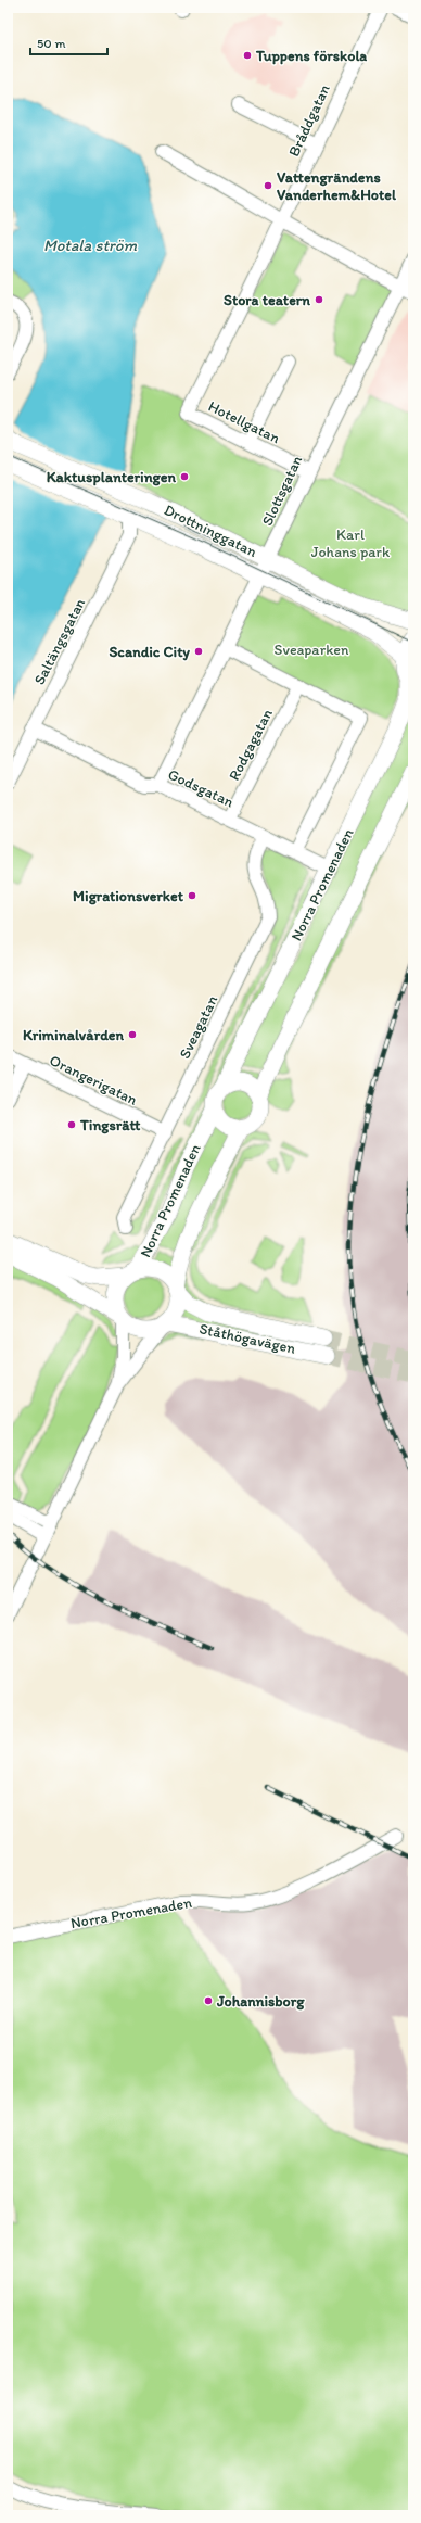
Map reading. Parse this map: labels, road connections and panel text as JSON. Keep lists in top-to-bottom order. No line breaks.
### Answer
{"streets":{"main road":["Drottninggatan","Norra Promenaden","Ståthögavägen"],"street":["Bråddgatan","Hotellgatan","Slottsgatan","Saltängsgatan","Rodgagatan","Godsgatan","Sveagatan","Orangerigatan"]},"crossings":[["Bråddgatan","Hotellgatan"],["Hotellgatan","Slottsgatan"],["Slottsgatan","Drottninggatan"],["Slottsgatan","Godsgatan"],["Drottninggatan","Saltängsgatan"],["Drottninggatan","Norra Promenaden"],["Saltängsgatan","Godsgatan"],["Rodgagatan","Godsgatan"],["Godsgatan","Norra Promenaden"],["Godsgatan","Sveagatan"],["Norra Promenaden","Ståthögavägen"],["Sveagatan","Orangerigatan"]],"water":["Motala ström"],"parks":["Karl Johans park","Sveaparken"],"places":["Tuppens förskola","Vattengrändens Vanderhem&Hotel","Stora teatern","Kaktusplanteringen","Scandic City","Migrationsverket","Kriminalvården","Tingsrätt","Johannisborg"],"scale_bar":"50 m"}
